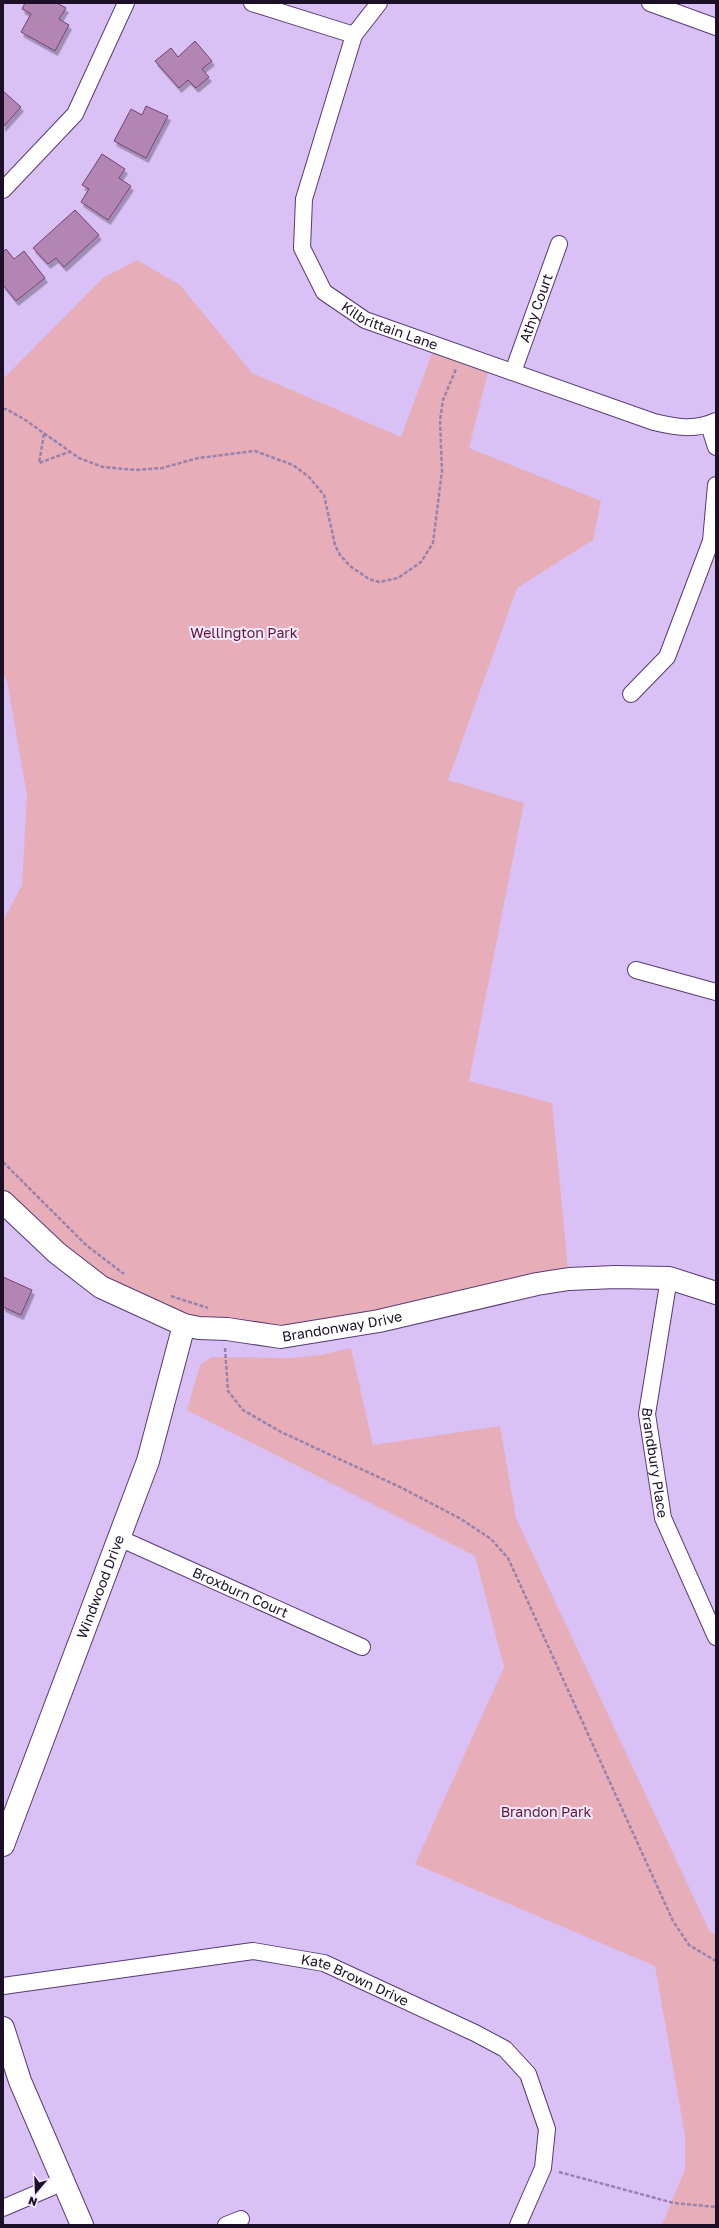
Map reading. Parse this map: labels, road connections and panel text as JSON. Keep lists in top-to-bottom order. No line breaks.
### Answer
{"streets":{"street":["Athy Court","Kilbrittain Lane","Brandonway Drive","Brandbury Place","Windwood Drive","Broxburn Court","Kate Brown Drive"]},"crossings":[["Athy Court","Kilbrittain Lane"],["Brandonway Drive","Brandbury Place"],["Brandonway Drive","Windwood Drive"],["Windwood Drive","Broxburn Court"]],"parks":["Wellington Park","Brandon Park"],"north":"bottom"}
